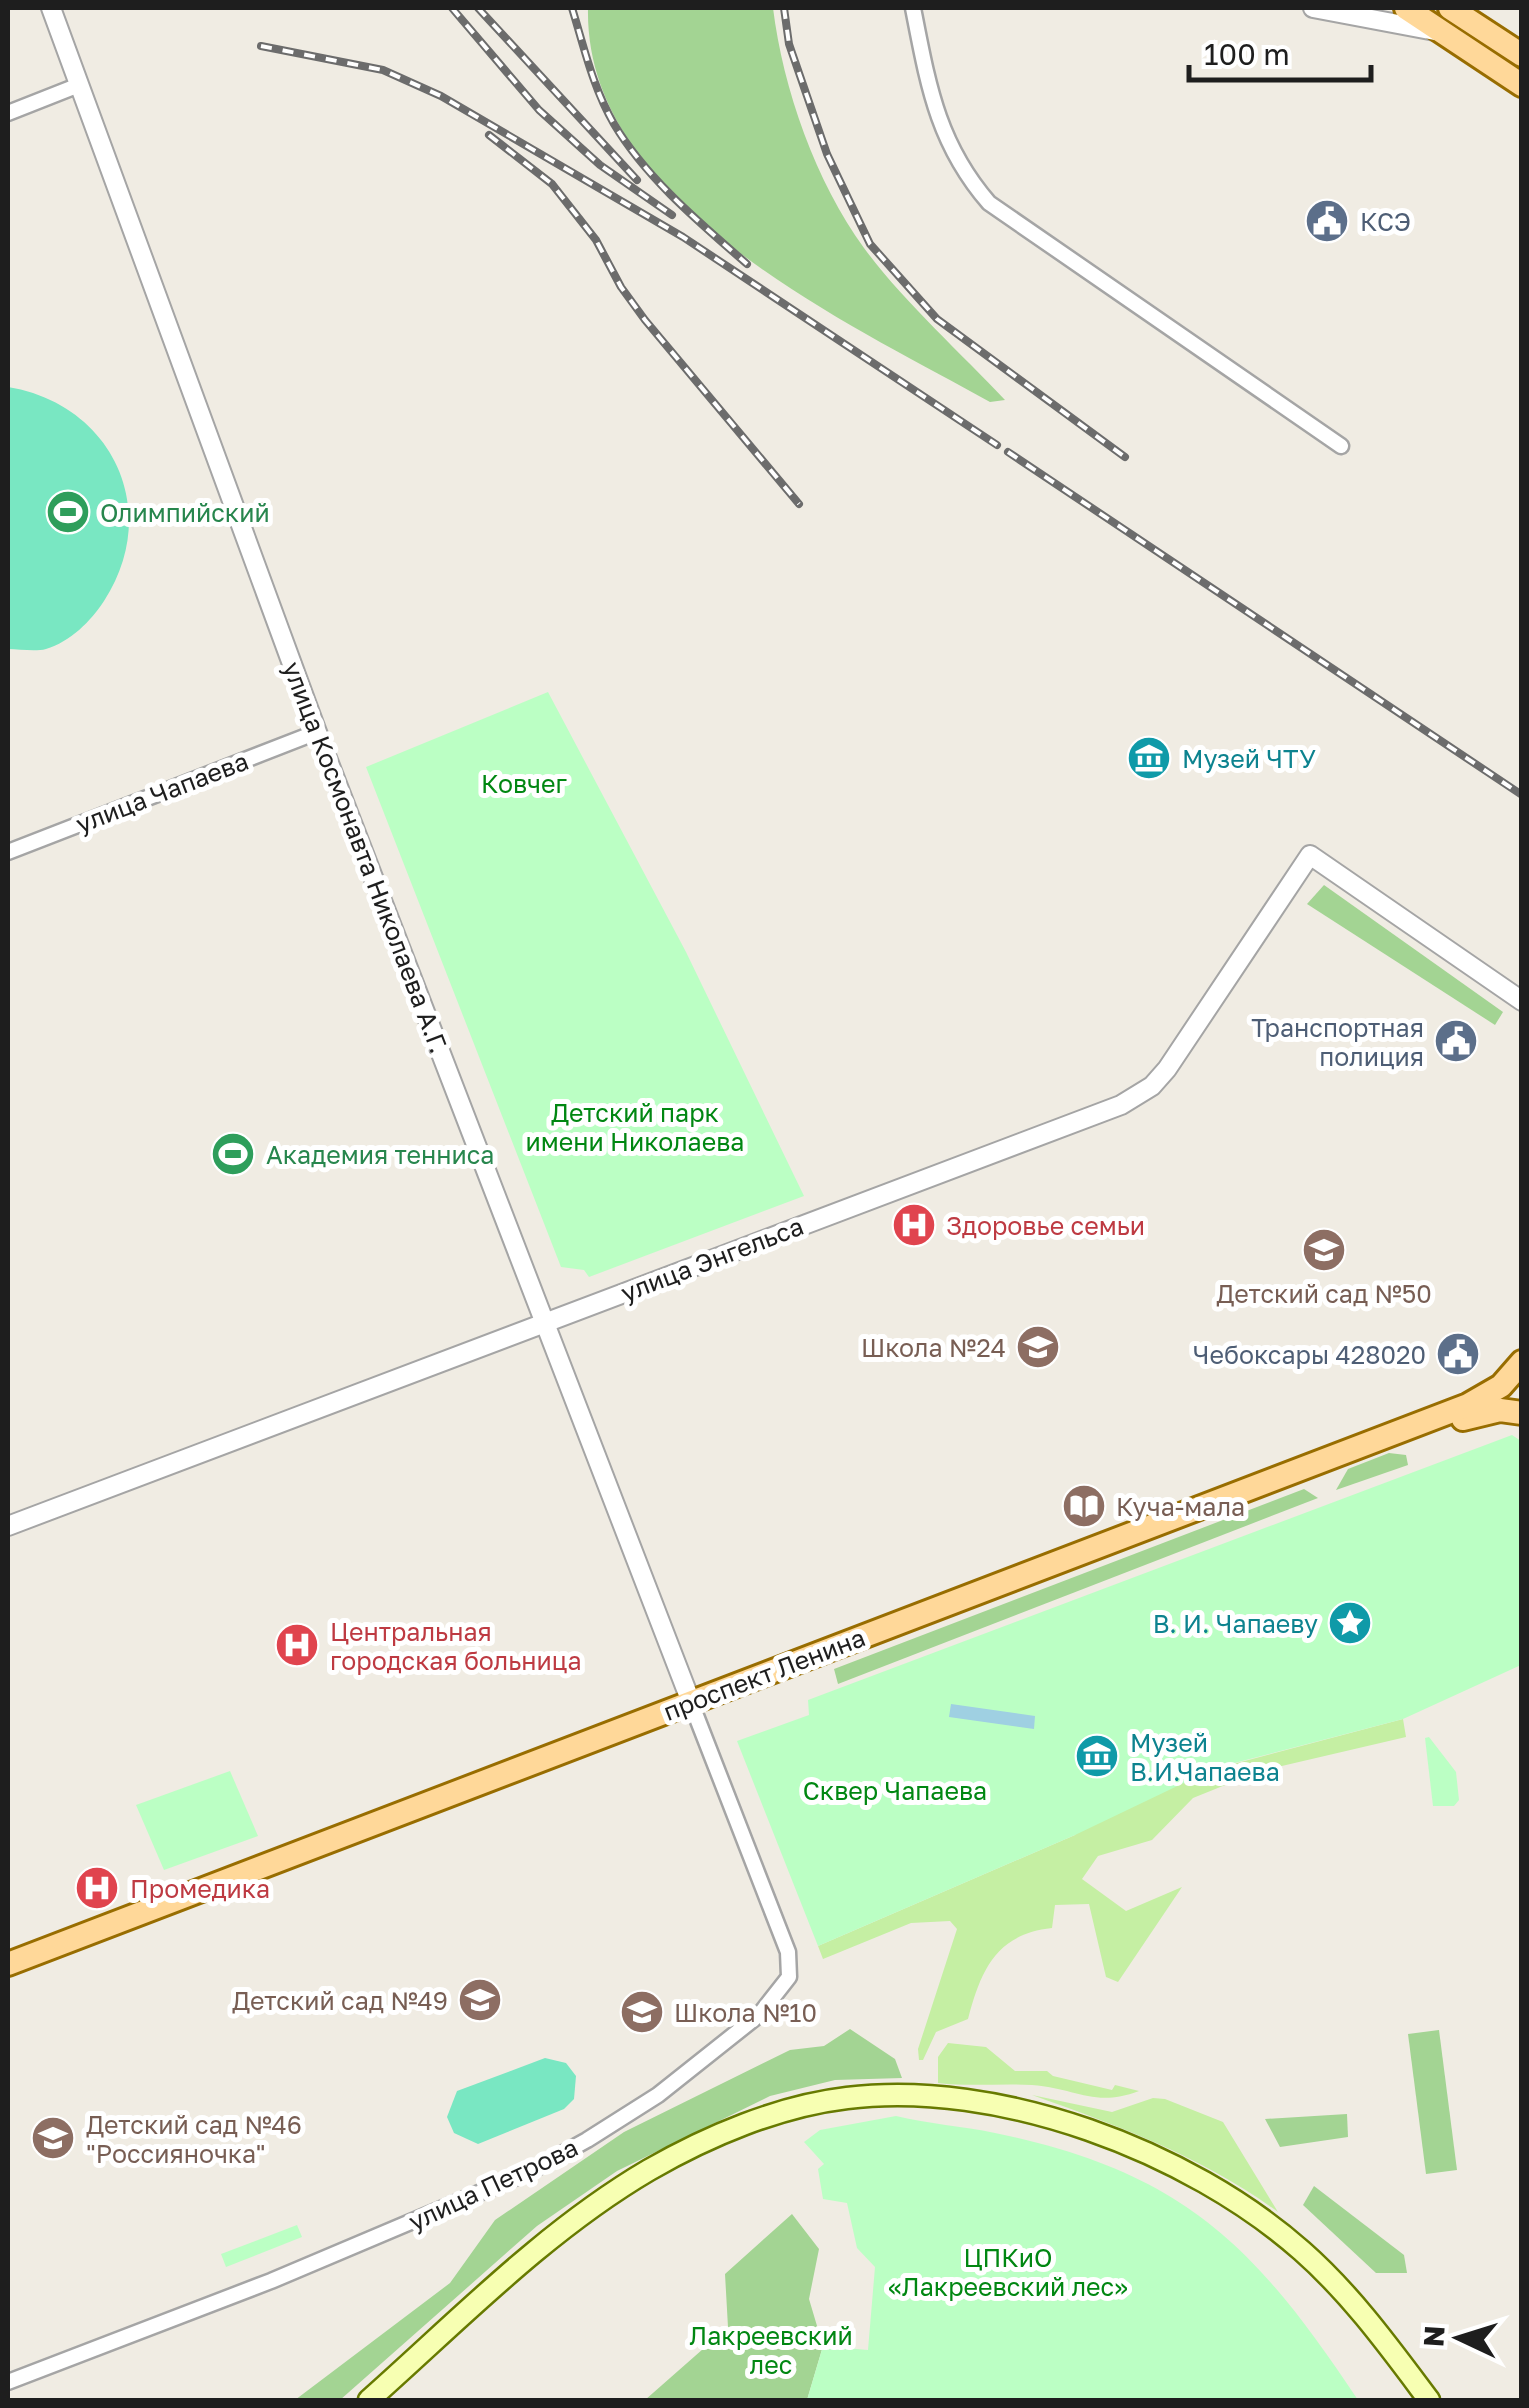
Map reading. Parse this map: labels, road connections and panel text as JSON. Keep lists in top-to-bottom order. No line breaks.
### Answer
{"streets":{"main road":["проспект Ленина"],"street":["улица Чапаева","улица Космонавта Николаева А.Г.","улица Энгельса","улица Петрова"]},"crossings":[["улица Чапаева","улица Космонавта Николаева А.Г."],["улица Космонавта Николаева А.Г.","улица Энгельса"],["улица Космонавта Николаева А.Г.","проспект Ленина"],["улица Космонавта Николаева А.Г.","улица Петрова"]],"parks":["Ковчег","Детский парк имени Николаева","Сквер Чапаева","ЦПКиО «Лакреевский лес»","Лакреевский лес"],"places":{"public building":["КСЭ","Транспортная полиция","Чебоксары 428020"],"sports":["Олимпийский","Академия тенниса"],"museum":["Музей ЧТУ","Музей В.И.Чапаева"],"hospital":["Здоровье семьи","Центральная городская больница","Промедика"],"school or university":["Детский сад №50","Школа №24","Детский сад №49","Школа №10","Детский сад №46 \"Россияночка\""],"library":["Куча-мала"],"place":["В. И. Чапаеву"]},"scale_bar":"100 m","north":"left"}
